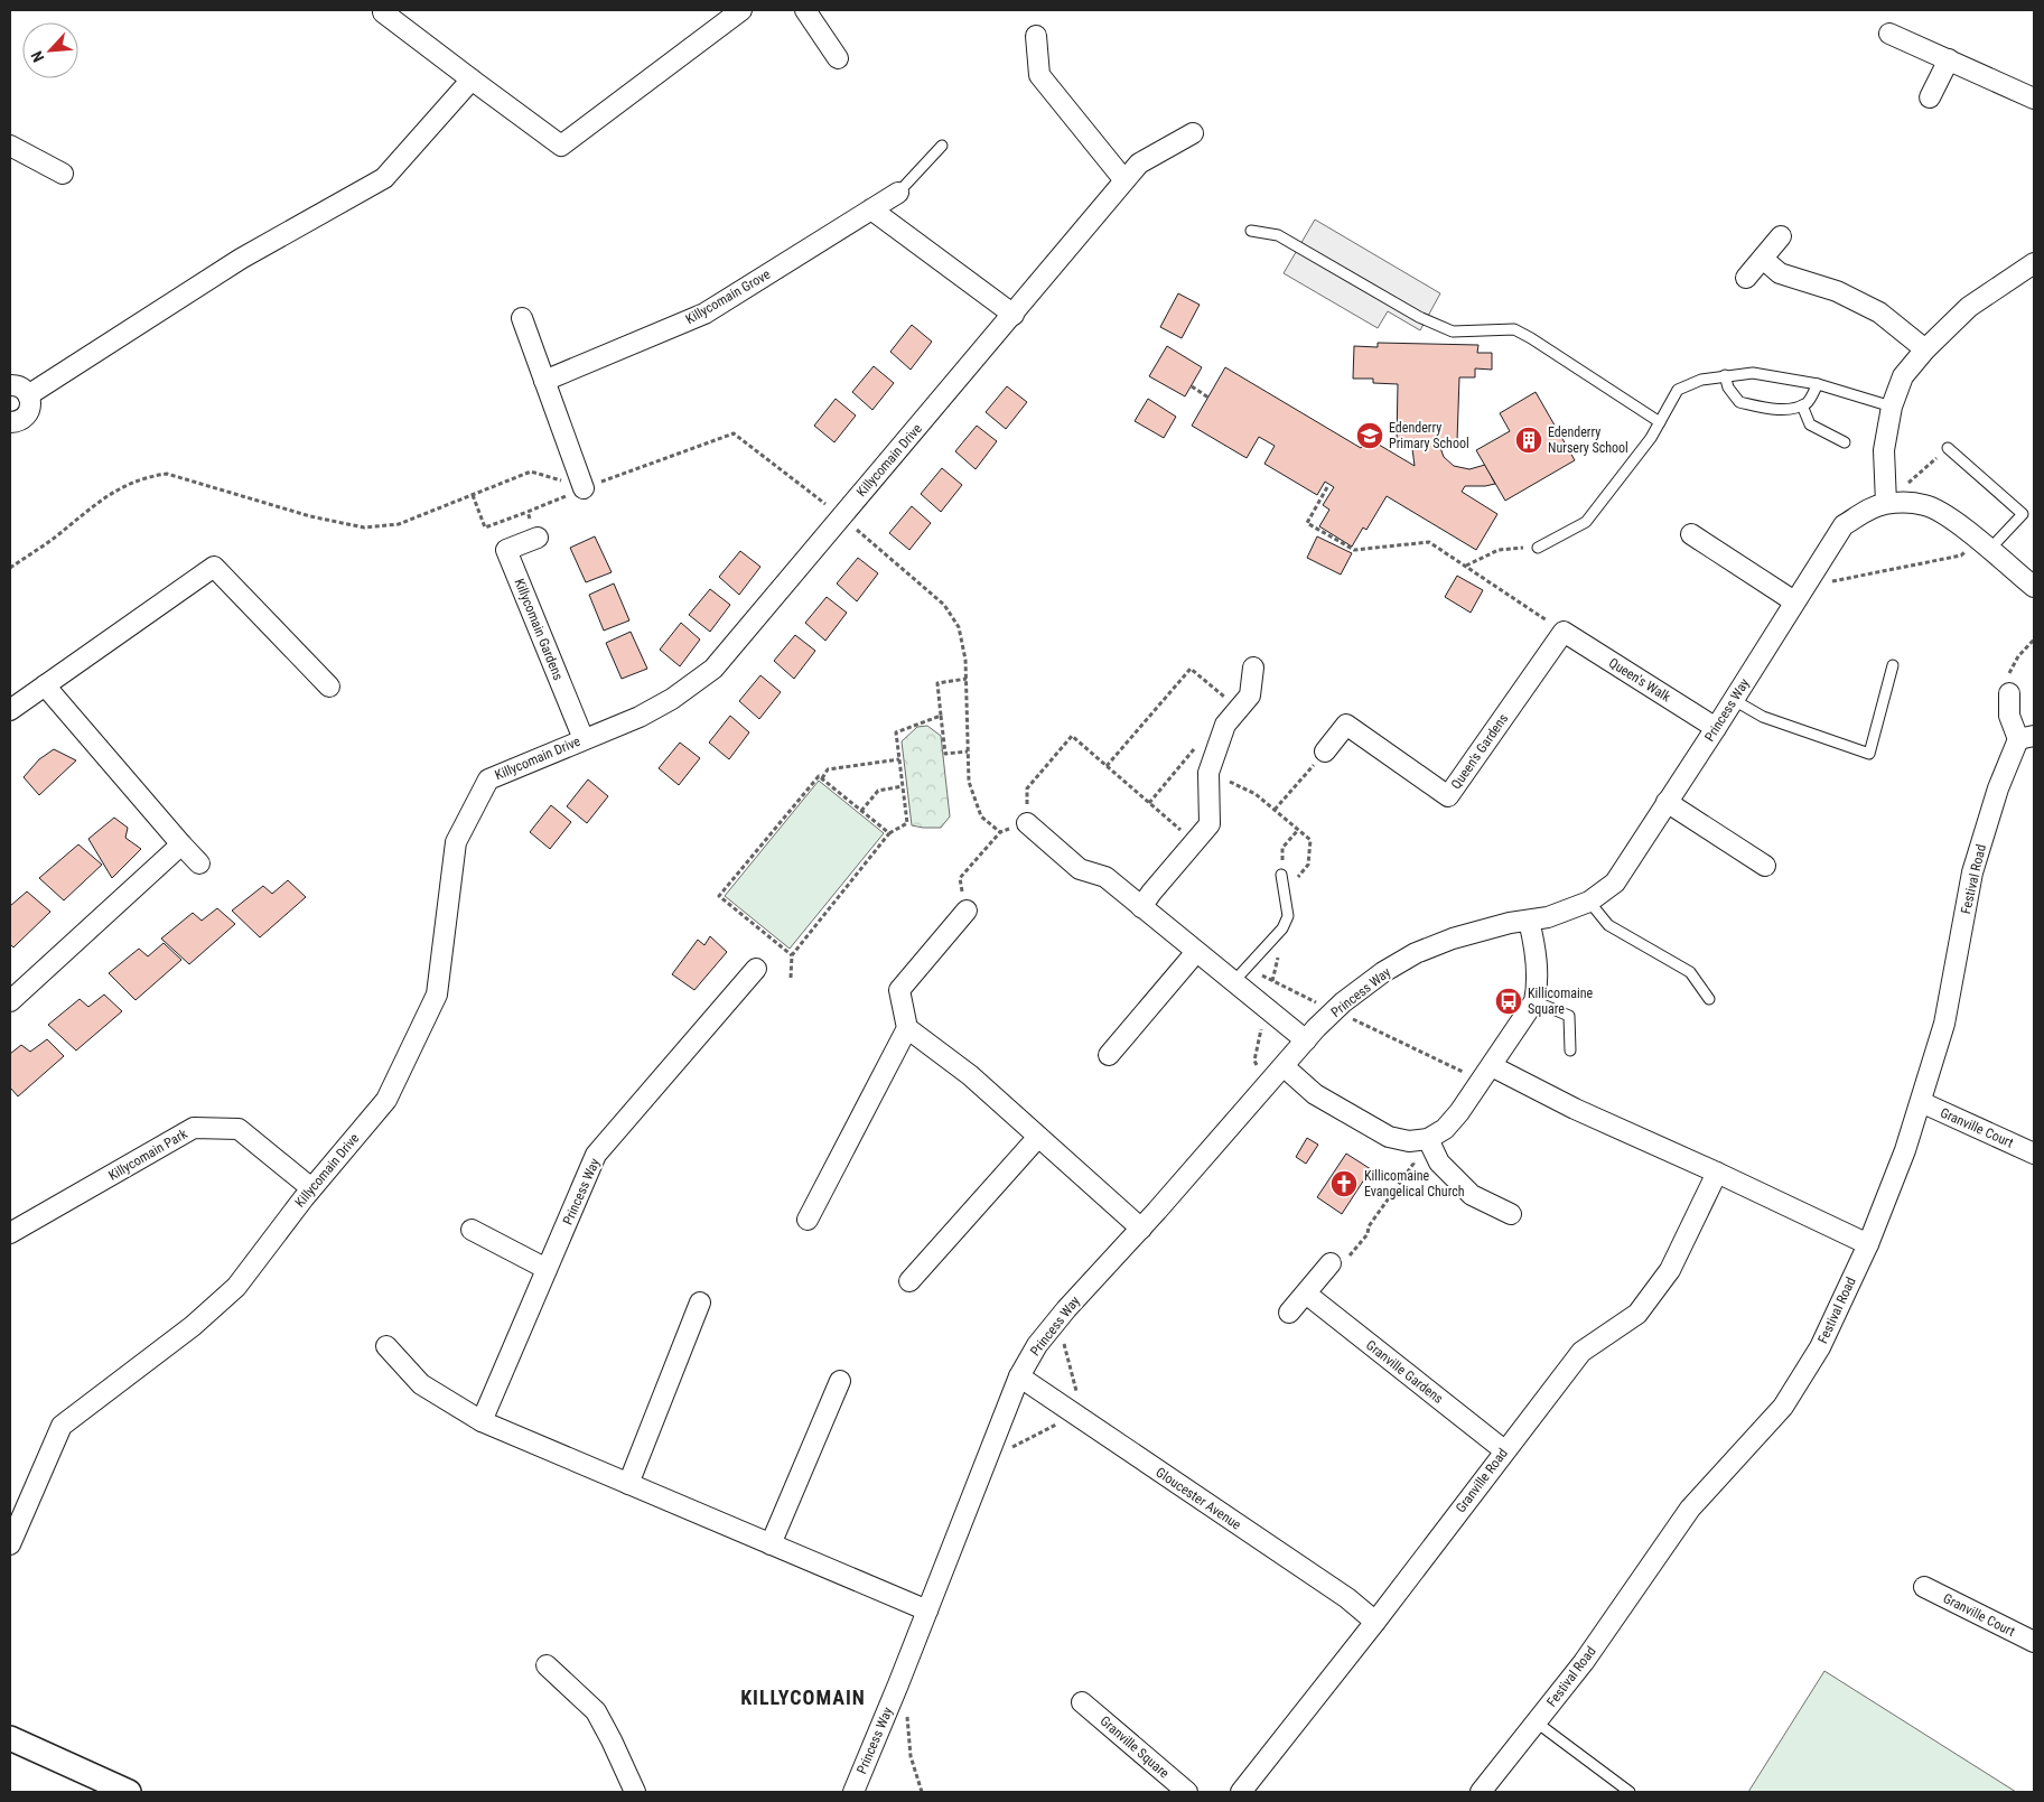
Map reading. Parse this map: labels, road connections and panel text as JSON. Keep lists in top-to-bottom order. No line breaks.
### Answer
{"streets":{"street":["Killycomain Grove","Killycomain Drive","Killycomain Gardens","Queen's Walk","Princess Way","Queen's Gardens","Festival Road","Granville Court","Killycomain Park","Granville Gardens","Granville Road","Gloucester Avenue","Granville Square"]},"crossings":[["Killycomain Drive","Killycomain Gardens"],["Killycomain Drive","Killycomain Park"],["Queen's Walk","Princess Way"],["Queen's Walk","Queen's Gardens"],["Princess Way","Gloucester Avenue"],["Festival Road","Granville Court"],["Granville Gardens","Granville Road"],["Granville Road","Gloucester Avenue"]],"districts":["KILLYCOMAIN"],"places":{"school or university":["Edenderry Primary School"],"building":["Edenderry Nursery School"],"bus stop":["Killicomaine Square"],"church":["Killicomaine Evangelical Church"]},"north":"bottom left"}
